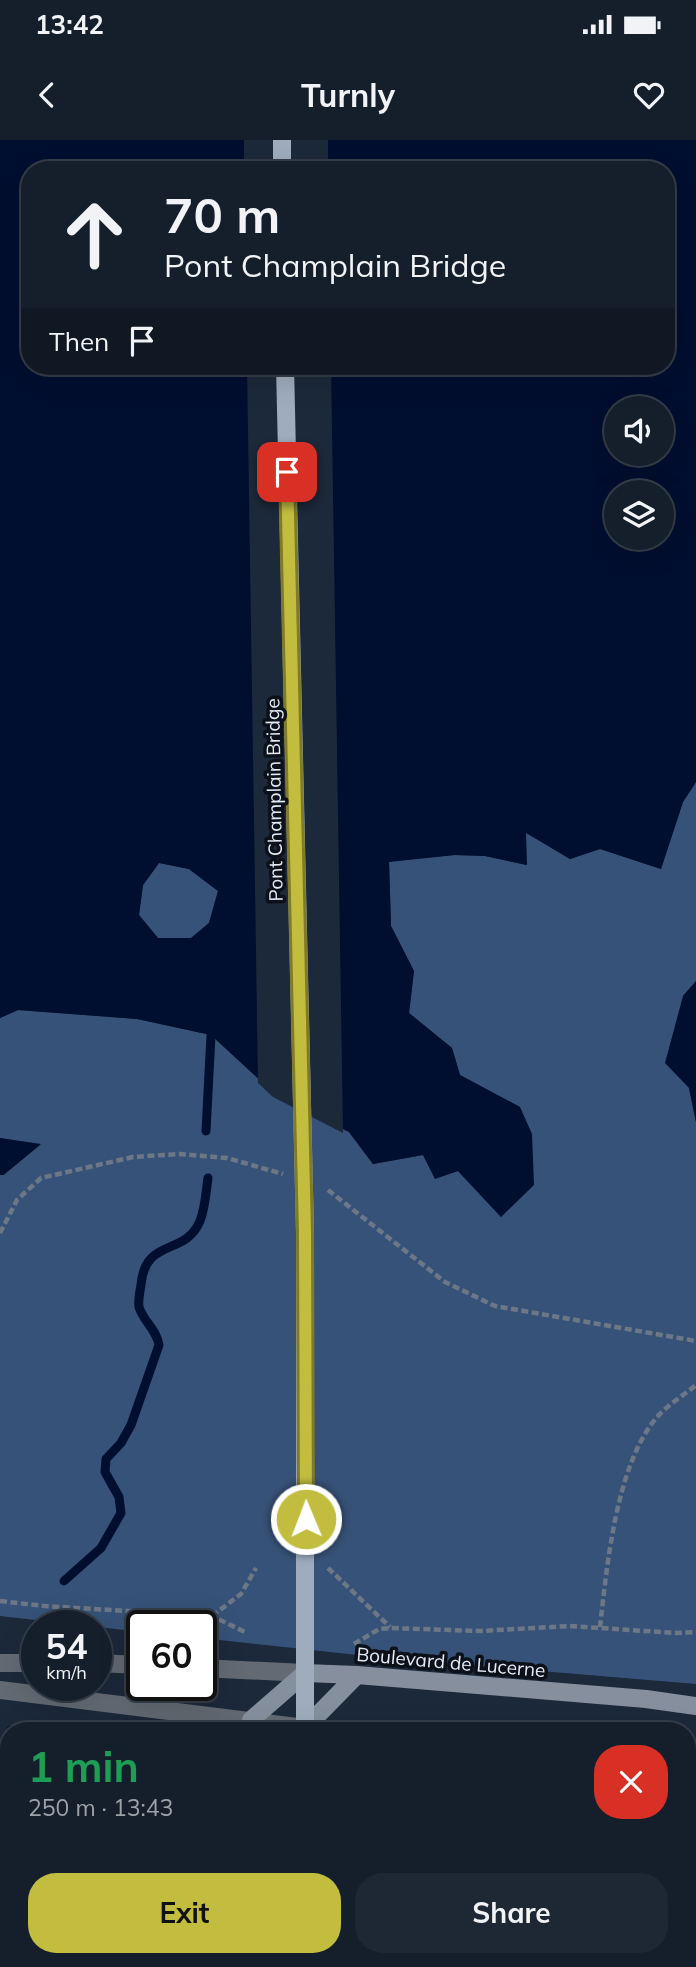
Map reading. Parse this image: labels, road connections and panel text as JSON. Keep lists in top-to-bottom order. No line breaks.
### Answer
{"streets":{"main road":["Pont Champlain Bridge","Boulevard de Lucerne"]},"crossings":[["Pont Champlain Bridge","Boulevard de Lucerne"]],"page":{"status":"13:42","header":"Turnly","turn":["70 m","Pont Champlain Bridge"],"then":"Then","speed":"54 km/h","limit":"60","heading":["1 min","250 m · 13:43"],"buttons":["Exit","Share"]}}
